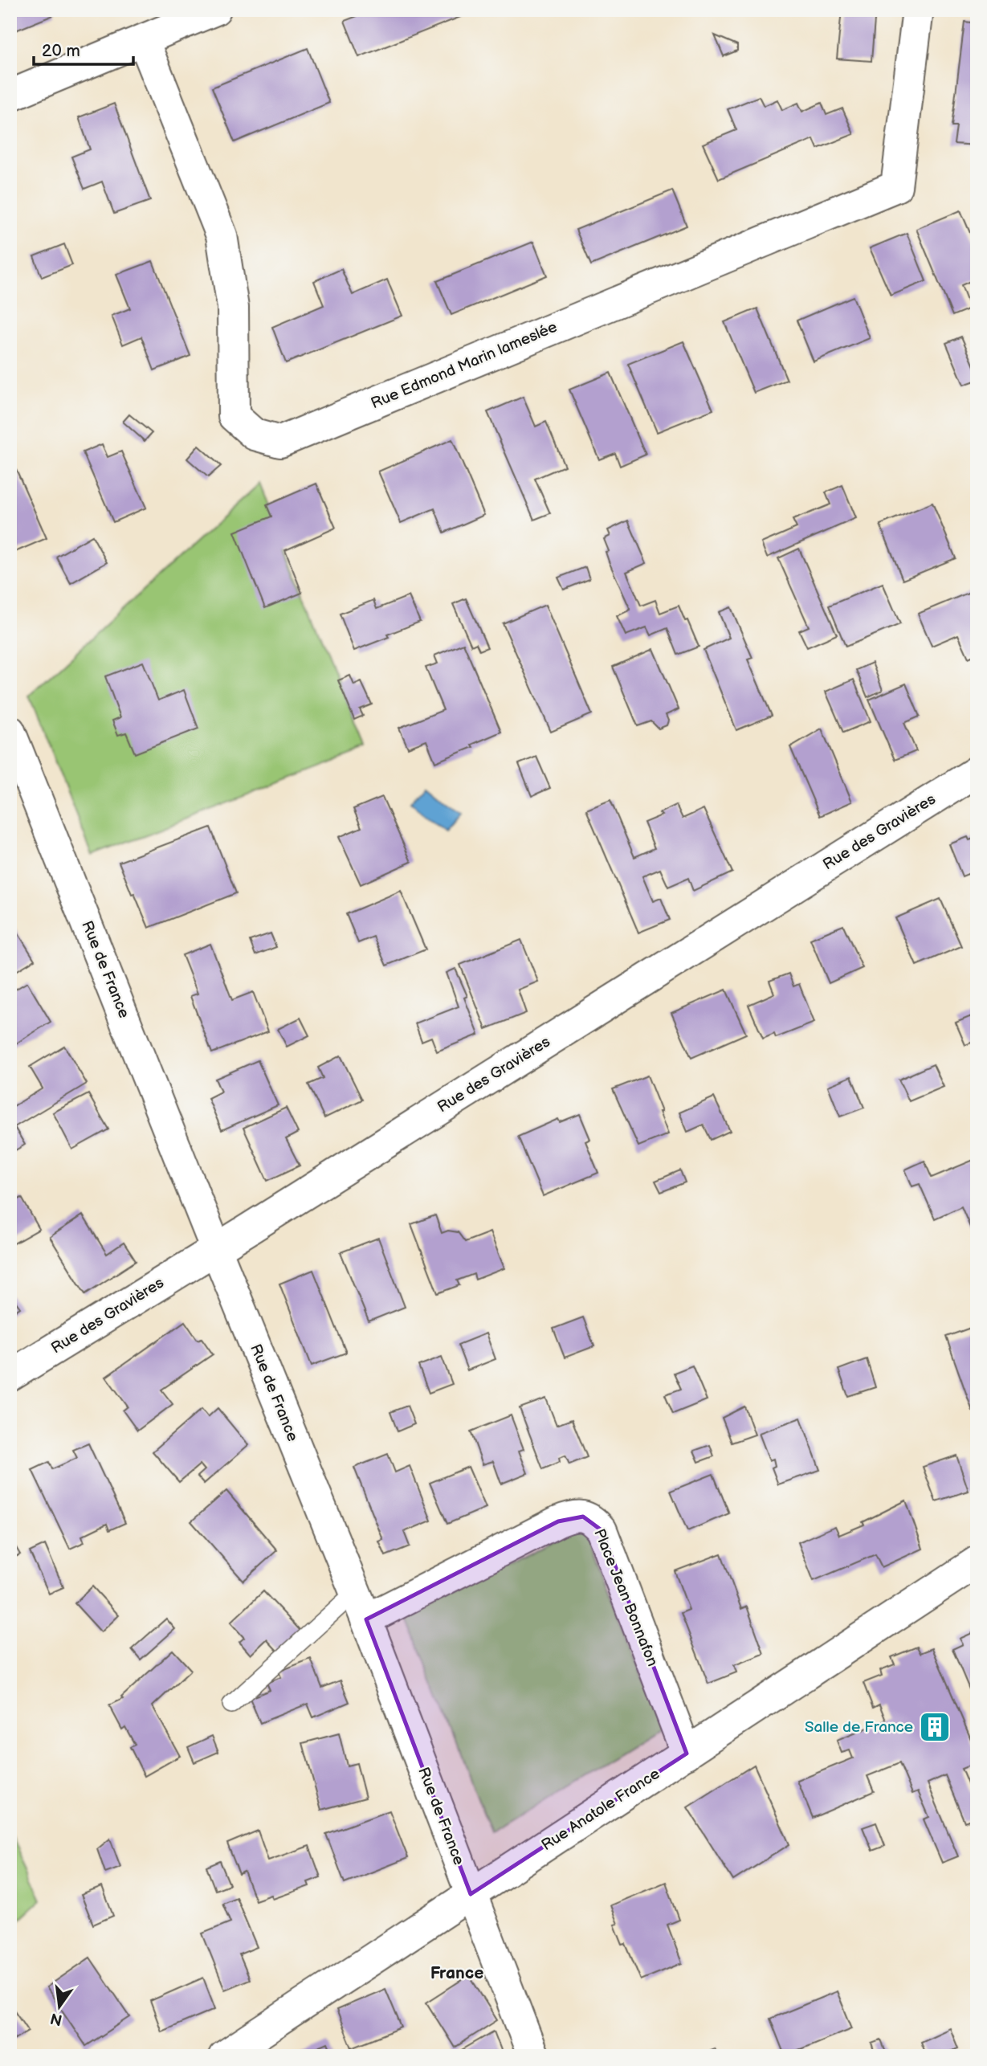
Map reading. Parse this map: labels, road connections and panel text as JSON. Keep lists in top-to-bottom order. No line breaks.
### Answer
{"streets":{"street":["Rue Edmond Marin lameslée","Rue des Gravières","Rue de France","Place Jean Bonnafon","Rue Anatole France"]},"crossings":[["Rue des Gravières","Rue de France"],["Rue de France","Place Jean Bonnafon"],["Rue de France","Rue Anatole France"],["Place Jean Bonnafon","Rue Anatole France"]],"districts":["France"],"places":{"building":["Salle de France"]},"scale_bar":"20 m","north":"bottom"}
